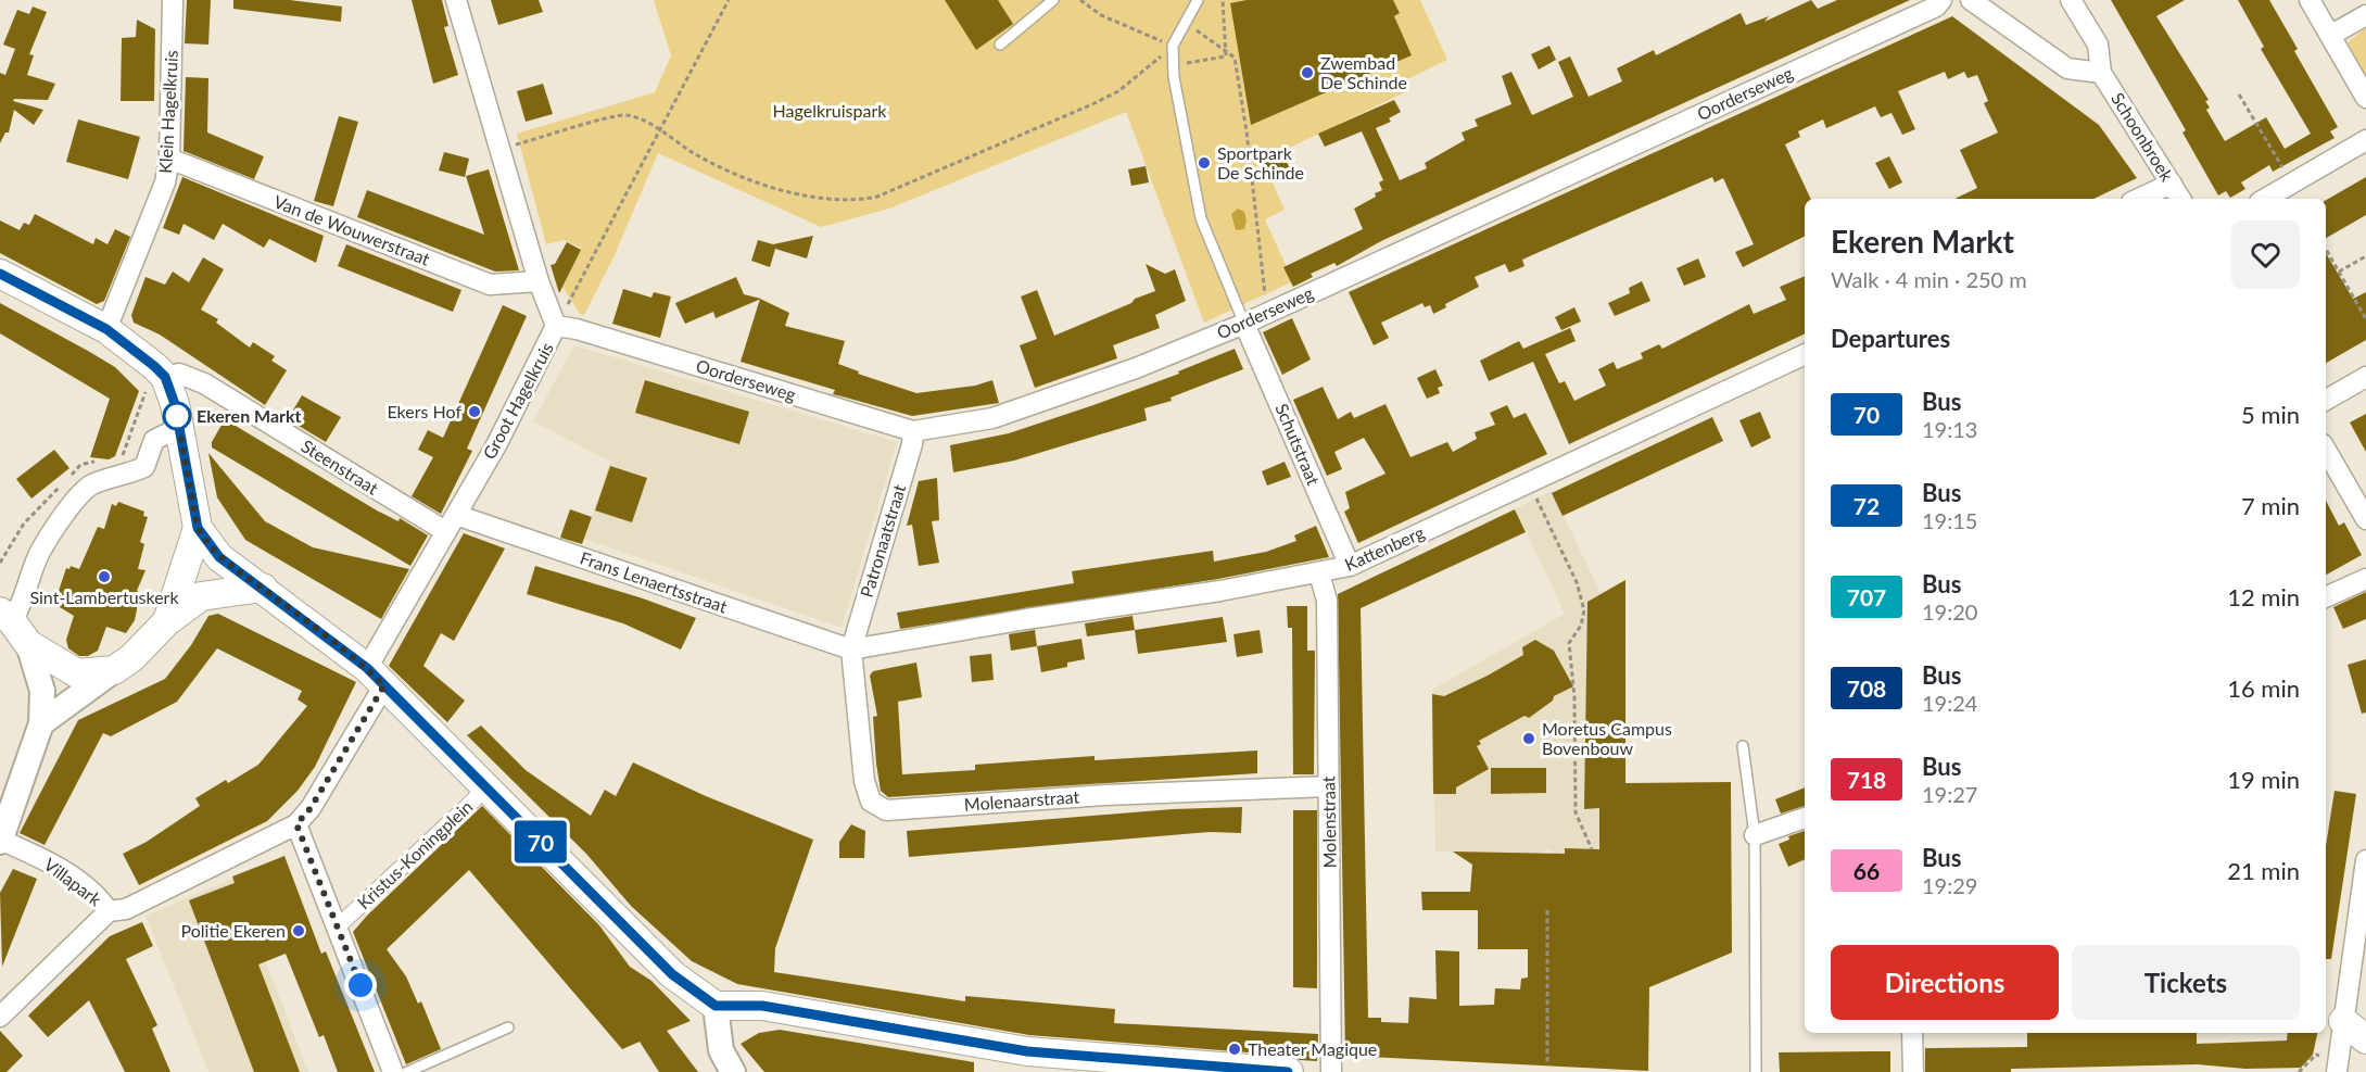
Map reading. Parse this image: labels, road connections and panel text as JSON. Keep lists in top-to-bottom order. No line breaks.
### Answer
{"streets":{"street":["Oorderseweg","Klein Hagelkruis","Schoonbroek","Van de Wouwerstraat","Groot Hagelkruis","Schutstraat","Steenstraat","Patronaatstraat","Kattenberg","Frans Lenaertsstraat","Molenaarstraat","Molenstraat","Kristus-Koningplein","Villapark"]},"crossings":[["Oorderseweg","Groot Hagelkruis"],["Oorderseweg","Schutstraat"],["Oorderseweg","Patronaatstraat"],["Klein Hagelkruis","Van de Wouwerstraat"],["Van de Wouwerstraat","Groot Hagelkruis"],["Groot Hagelkruis","Steenstraat"],["Groot Hagelkruis","Frans Lenaertsstraat"],["Schutstraat","Kattenberg"],["Steenstraat","Frans Lenaertsstraat"],["Patronaatstraat","Kattenberg"],["Patronaatstraat","Frans Lenaertsstraat"],["Patronaatstraat","Molenaarstraat"],["Kattenberg","Frans Lenaertsstraat"],["Kattenberg","Molenaarstraat"],["Kattenberg","Molenstraat"],["Frans Lenaertsstraat","Molenaarstraat"],["Molenaarstraat","Molenstraat"]],"parks":["Hagelkruispark"],"places":["Zwembad De Schinde","Sportpark De Schinde","Ekers Hof","Ekeren Markt","Sint-Lambertuskerk","Moretus Campus Bovenbouw","Politie Ekeren","Theater Magique"],"lines":["bus line 70"],"page":{"on_map":"70","heading":[["Ekeren Markt","Walk · 4 min · 250 m"],"Departures"],"list":[{"mark":"70","name":"Bus","note":"19:13","value":"5 min"},{"mark":"72","name":"Bus","note":"19:15","value":"7 min"},{"mark":"707","name":"Bus","note":"19:20","value":"12 min"},{"mark":"708","name":"Bus","note":"19:24","value":"16 min"},{"mark":"718","name":"Bus","note":"19:27","value":"19 min"},{"mark":"66","name":"Bus","note":"19:29","value":"21 min"}],"buttons":["Directions","Tickets"]}}
